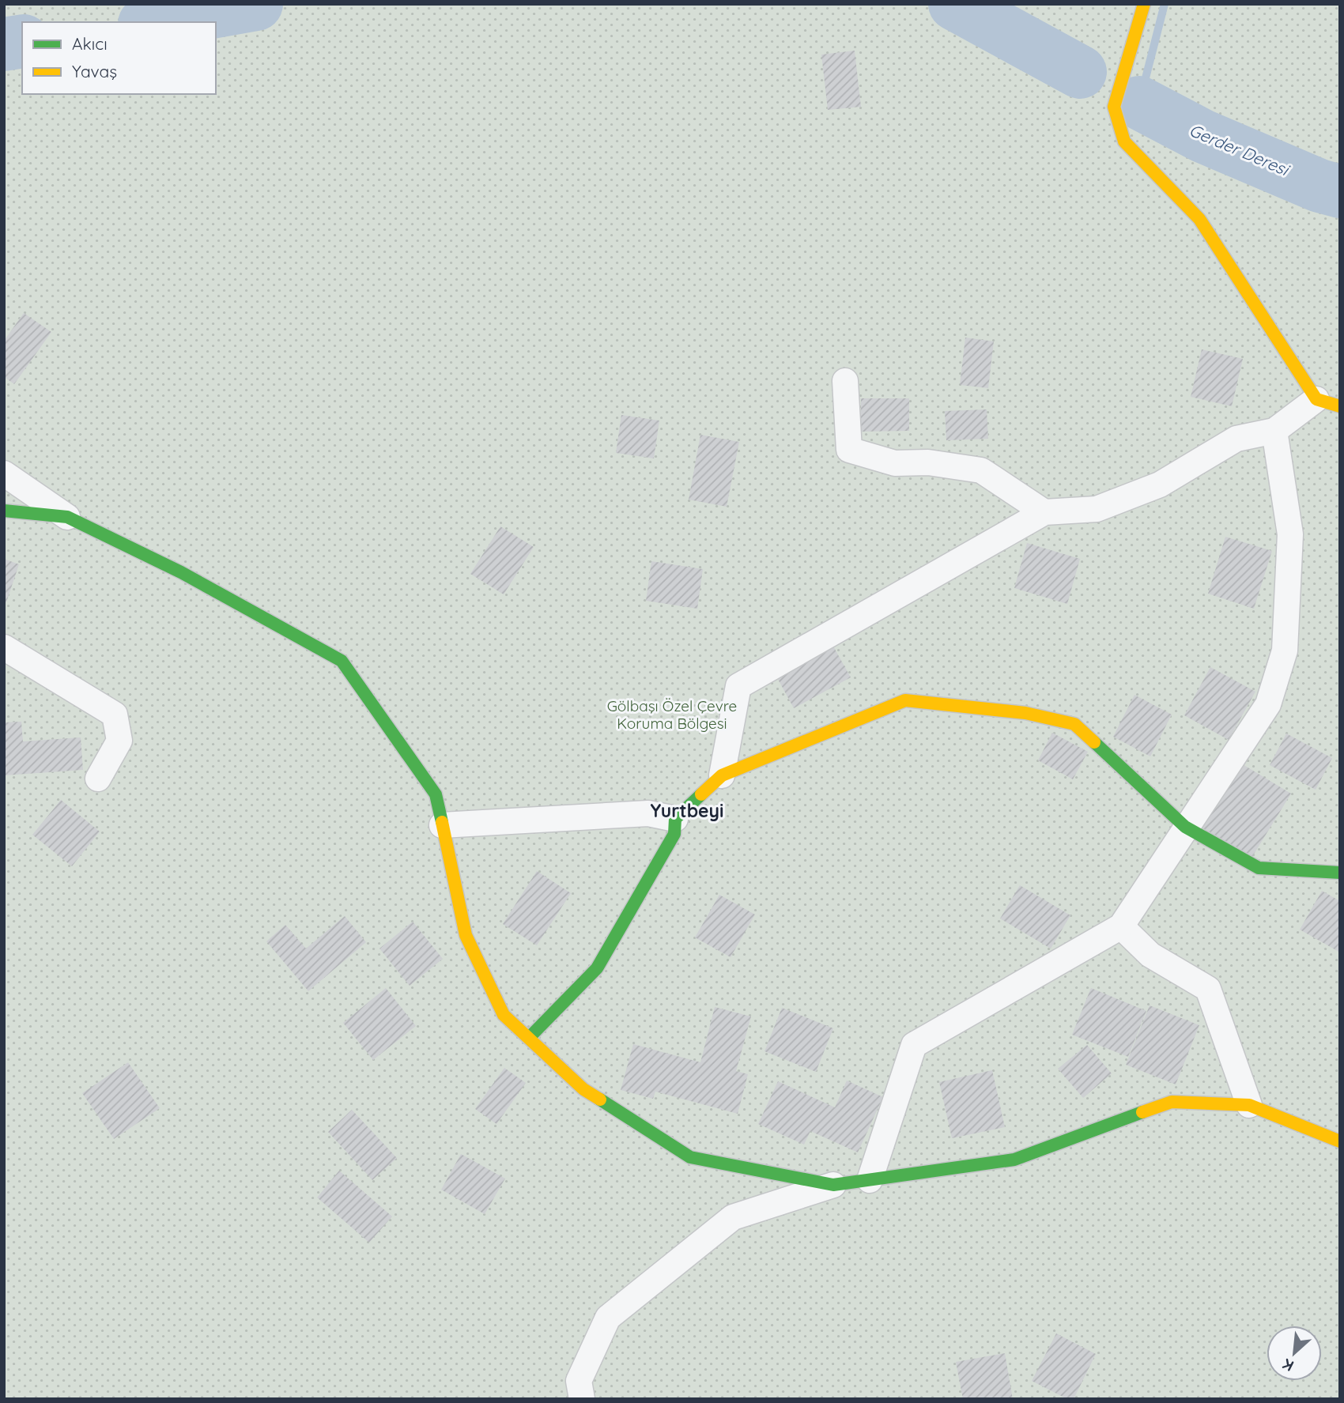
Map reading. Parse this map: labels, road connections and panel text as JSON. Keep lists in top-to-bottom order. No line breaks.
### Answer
{"districts":["Yurtbeyi"],"water":["Gerder Deresi"],"parks":["Gölbaşı Özel Çevre Koruma Bölgesi"],"legend":["Akıcı","Yavaş"],"north":"bottom left"}
